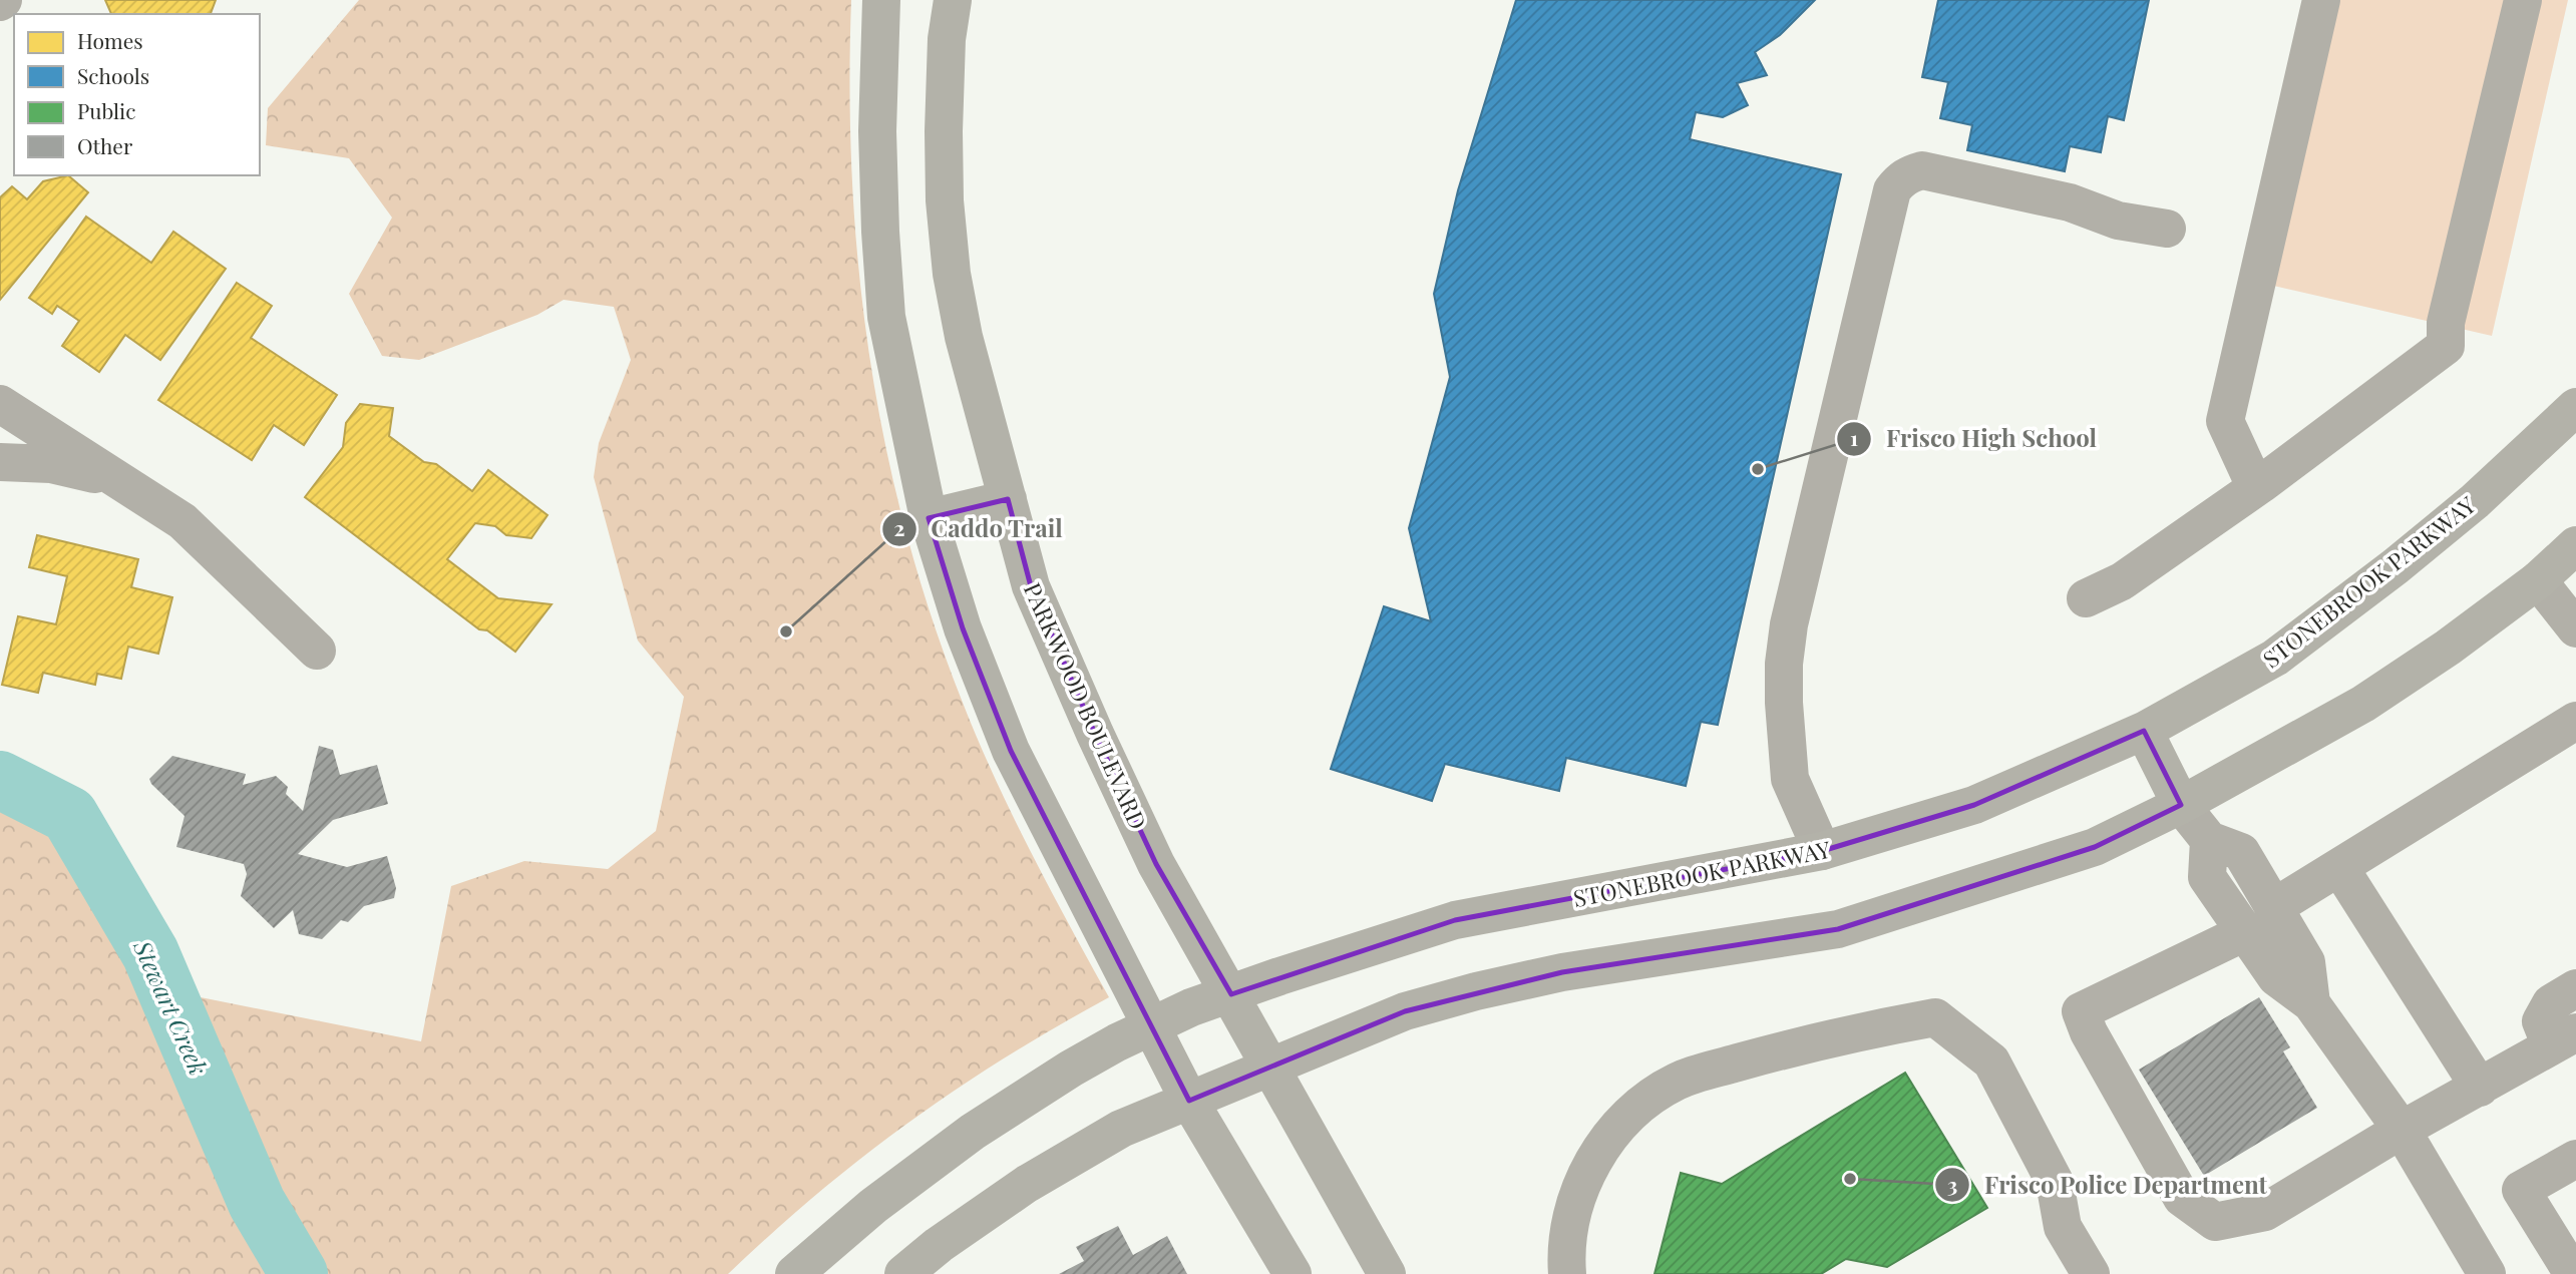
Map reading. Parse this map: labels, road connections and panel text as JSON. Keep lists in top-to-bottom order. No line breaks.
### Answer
{"streets":{"main road":["STONEBROOK PARKWAY","PARKWOOD BOULEVARD"]},"crossings":[["STONEBROOK PARKWAY","PARKWOOD BOULEVARD"]],"water":["Stewart Creek"],"places":["Frisco High School","Caddo Trail","Frisco Police Department"],"legend":["Homes","Schools","Public","Other"]}
